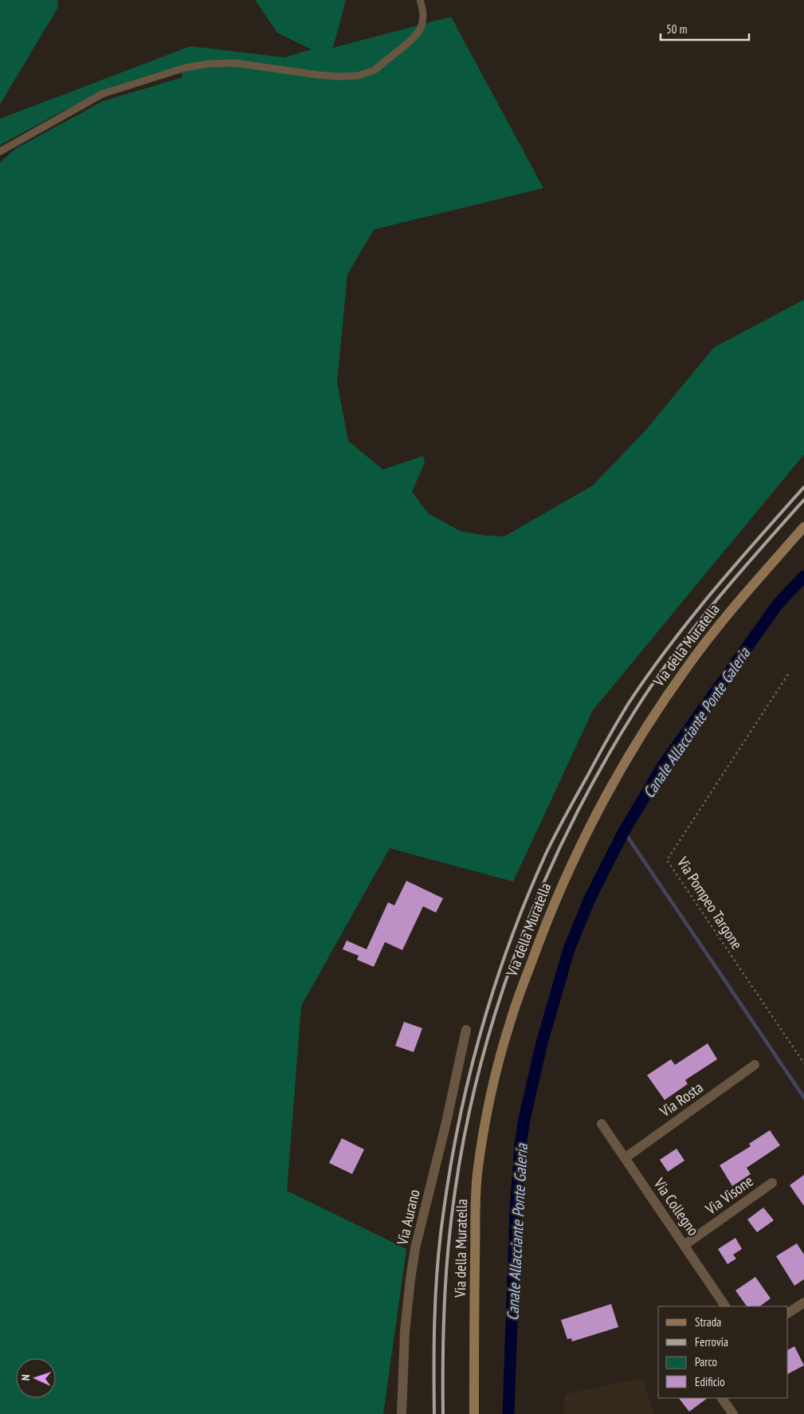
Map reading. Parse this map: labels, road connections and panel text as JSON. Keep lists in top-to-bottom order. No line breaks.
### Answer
{"streets":{"street":["Via della Muratella","Via Rosta","Via Visone","Via Collegno","Via Aurano"],"path":["Via Pompeo Targone"]},"crossings":[["Via Rosta","Via Collegno"],["Via Visone","Via Collegno"]],"water":["Canale Allacciante Ponte Galeria"],"legend":["Strada","Ferrovia","Parco","Edificio"],"scale_bar":"50 m","north":"left"}
